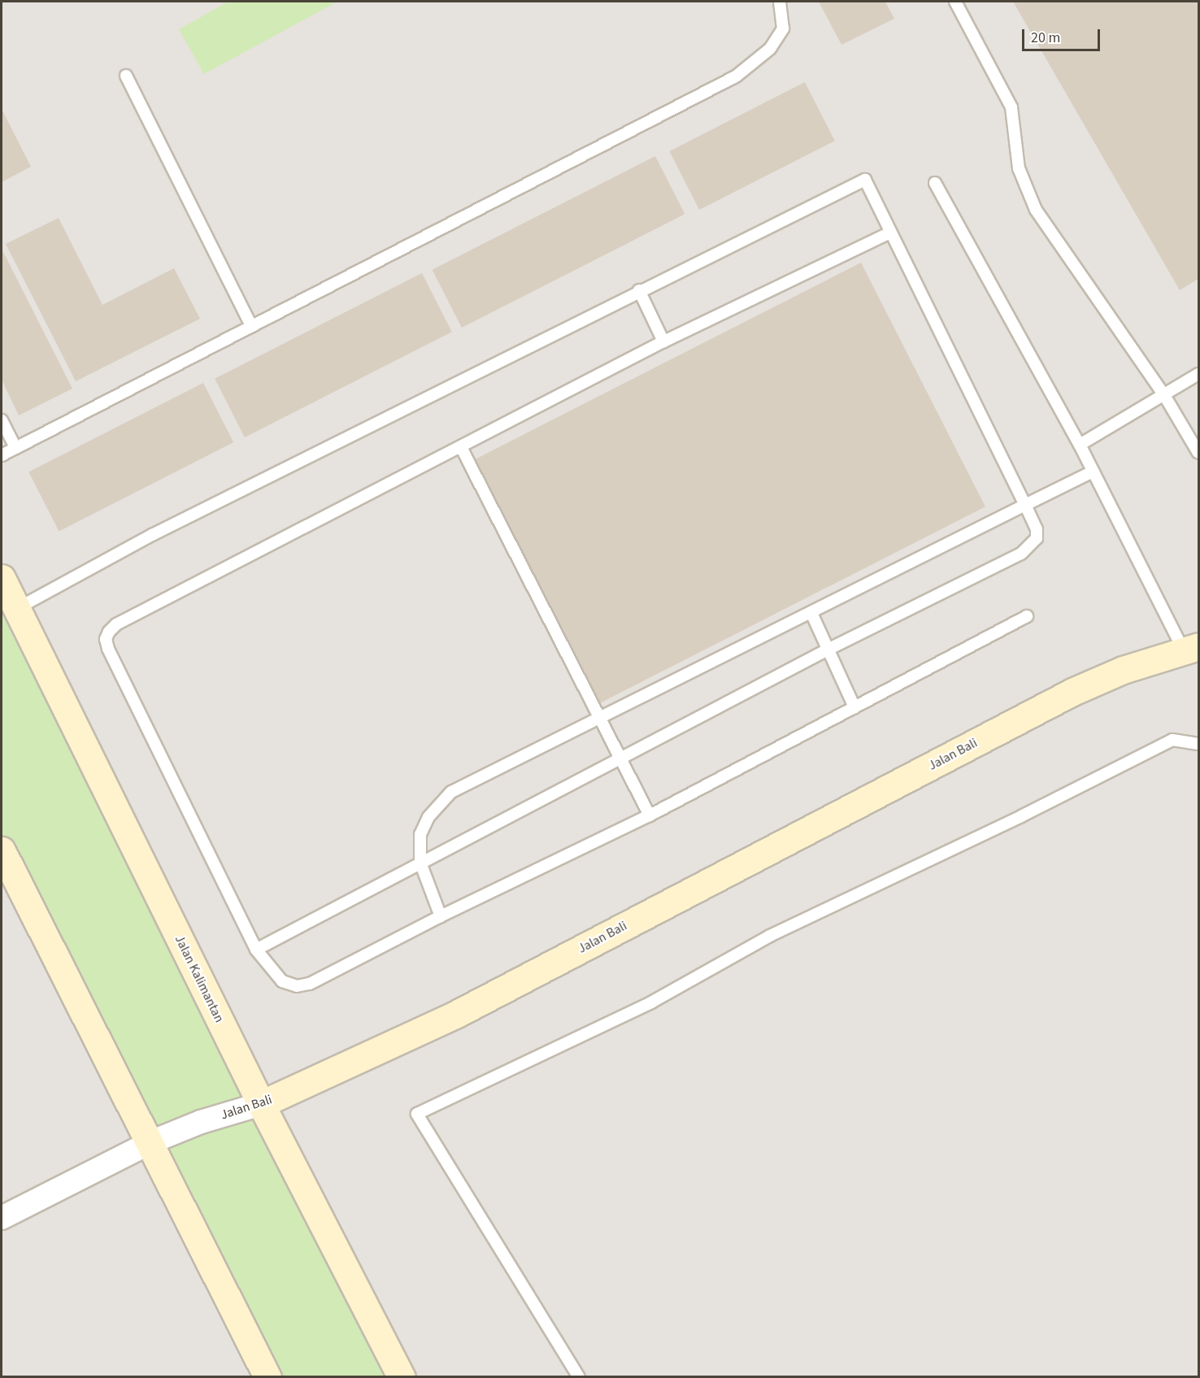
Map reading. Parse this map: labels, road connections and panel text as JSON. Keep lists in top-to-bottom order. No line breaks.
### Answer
{"streets":{"street":["Jalan Bali","Jalan Kalimantan"]},"crossings":[["Jalan Bali","Jalan Kalimantan"]],"scale_bar":"20 m"}
